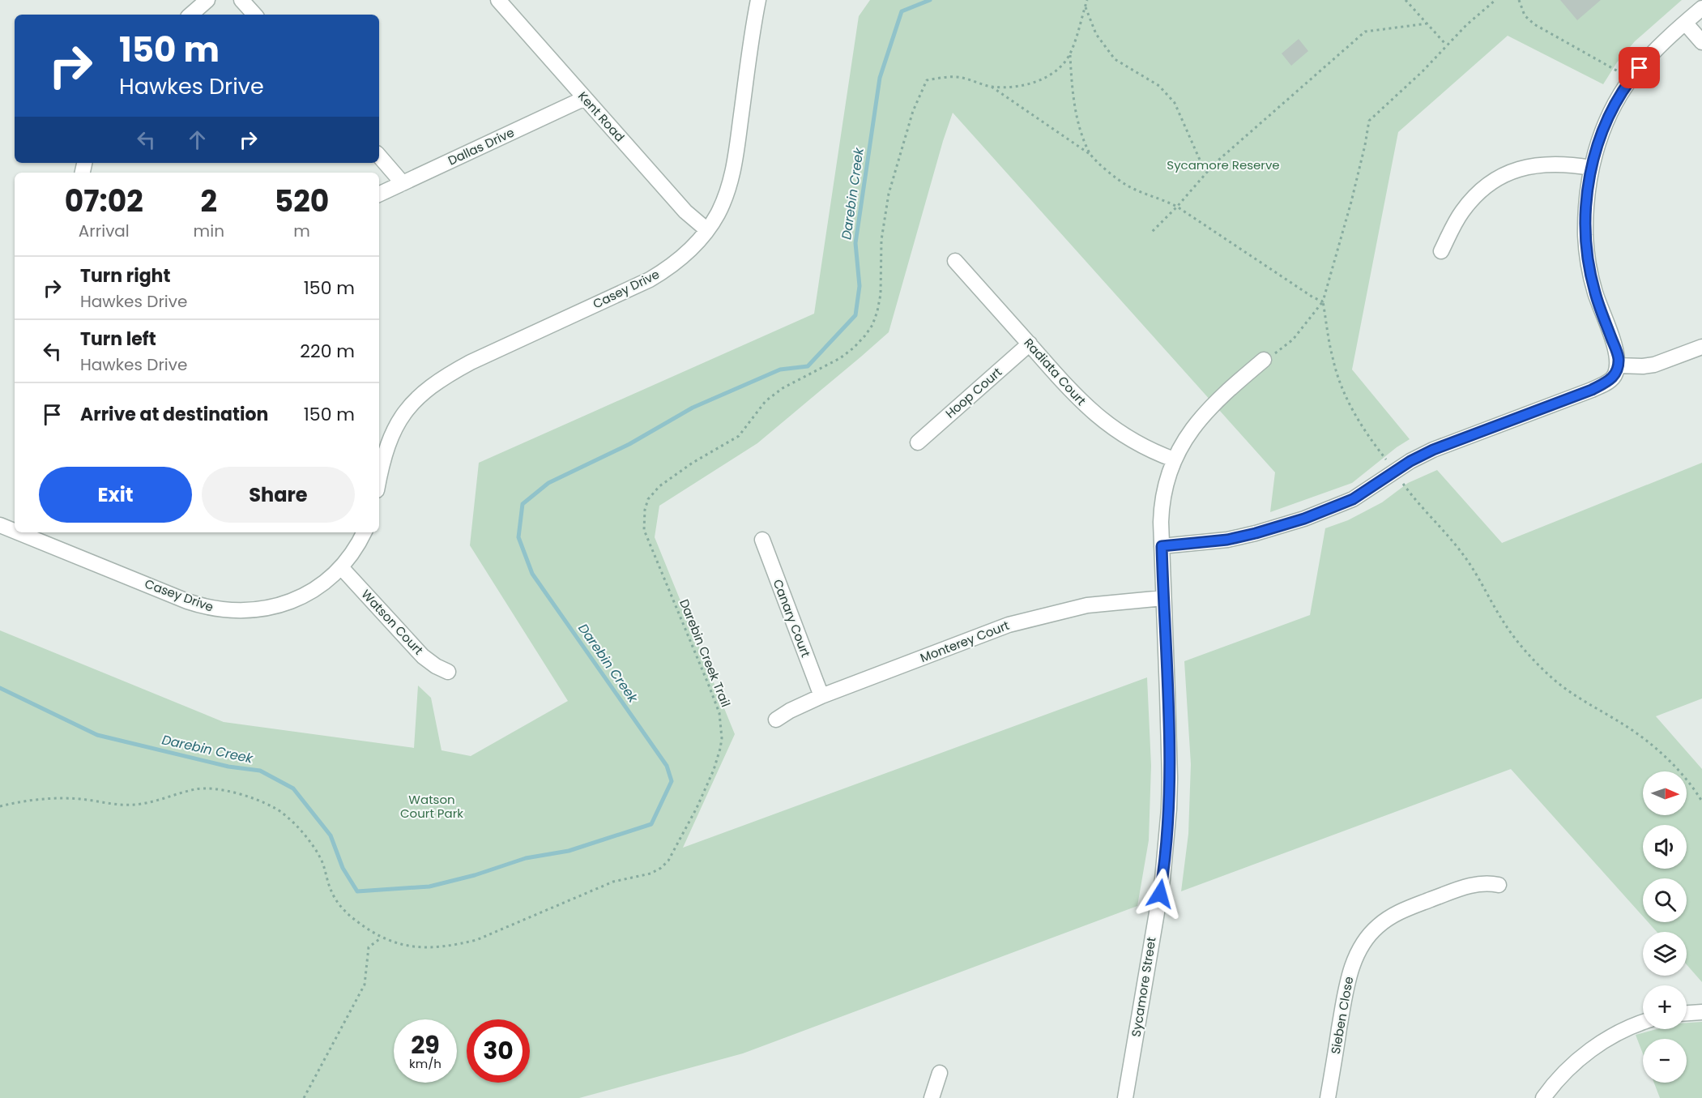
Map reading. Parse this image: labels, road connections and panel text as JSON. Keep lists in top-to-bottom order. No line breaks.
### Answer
{"streets":{"street":["Kent Road","Dallas Drive","Casey Drive","Radiata Court","Hoop Court","Canary Court","Watson Court","Monterey Court","Sycamore Street","Sieben Close"],"path":["Darebin Creek Trail"]},"crossings":[["Kent Road","Dallas Drive"],["Kent Road","Casey Drive"],["Casey Drive","Watson Court"],["Radiata Court","Hoop Court"],["Radiata Court","Sycamore Street"],["Canary Court","Monterey Court"],["Monterey Court","Sycamore Street"]],"water":["Darebin Creek"],"parks":["Sycamore Reserve","Watson Court Park"],"north":"right","page":{"turn":["150 m","Hawkes Drive"],"eta":["07:02","Arrival","2","min","520","m"],"list":[{"name":"Turn right","note":"Hawkes Drive","value":"150 m"},{"name":"Turn left","note":"Hawkes Drive","value":"220 m"},{"name":"Arrive at destination","value":"150 m"}],"buttons":["Exit","Share"],"map_buttons":["+","−"],"speed":"29 km/h","limit":"30"}}
